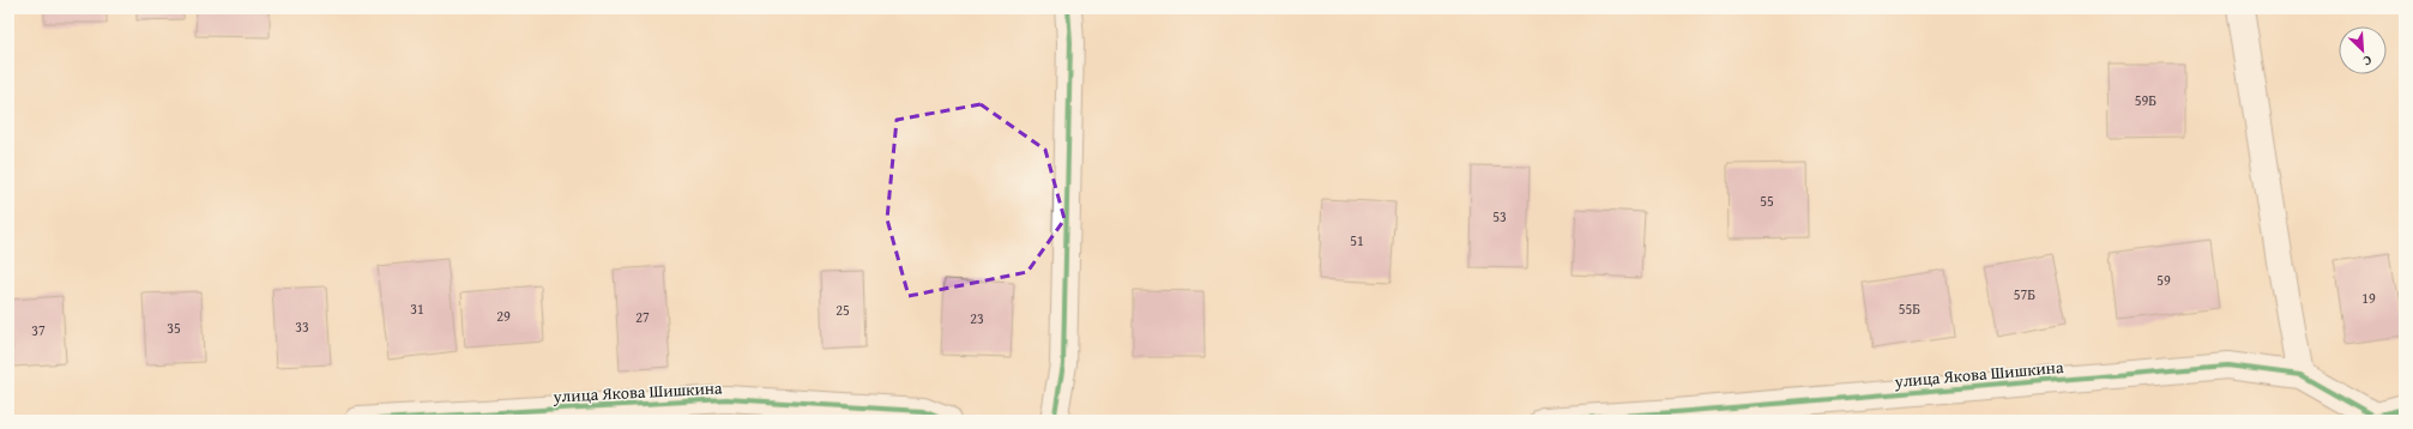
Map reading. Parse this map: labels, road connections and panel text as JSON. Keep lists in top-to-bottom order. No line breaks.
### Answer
{"streets":{"street":["улица Якова Шишкина"]},"house_numbers":["59Б","55","53","51","59","57Б","19","31","55Б","25","29","27","23","33","35","37"],"north":"bottom right"}
